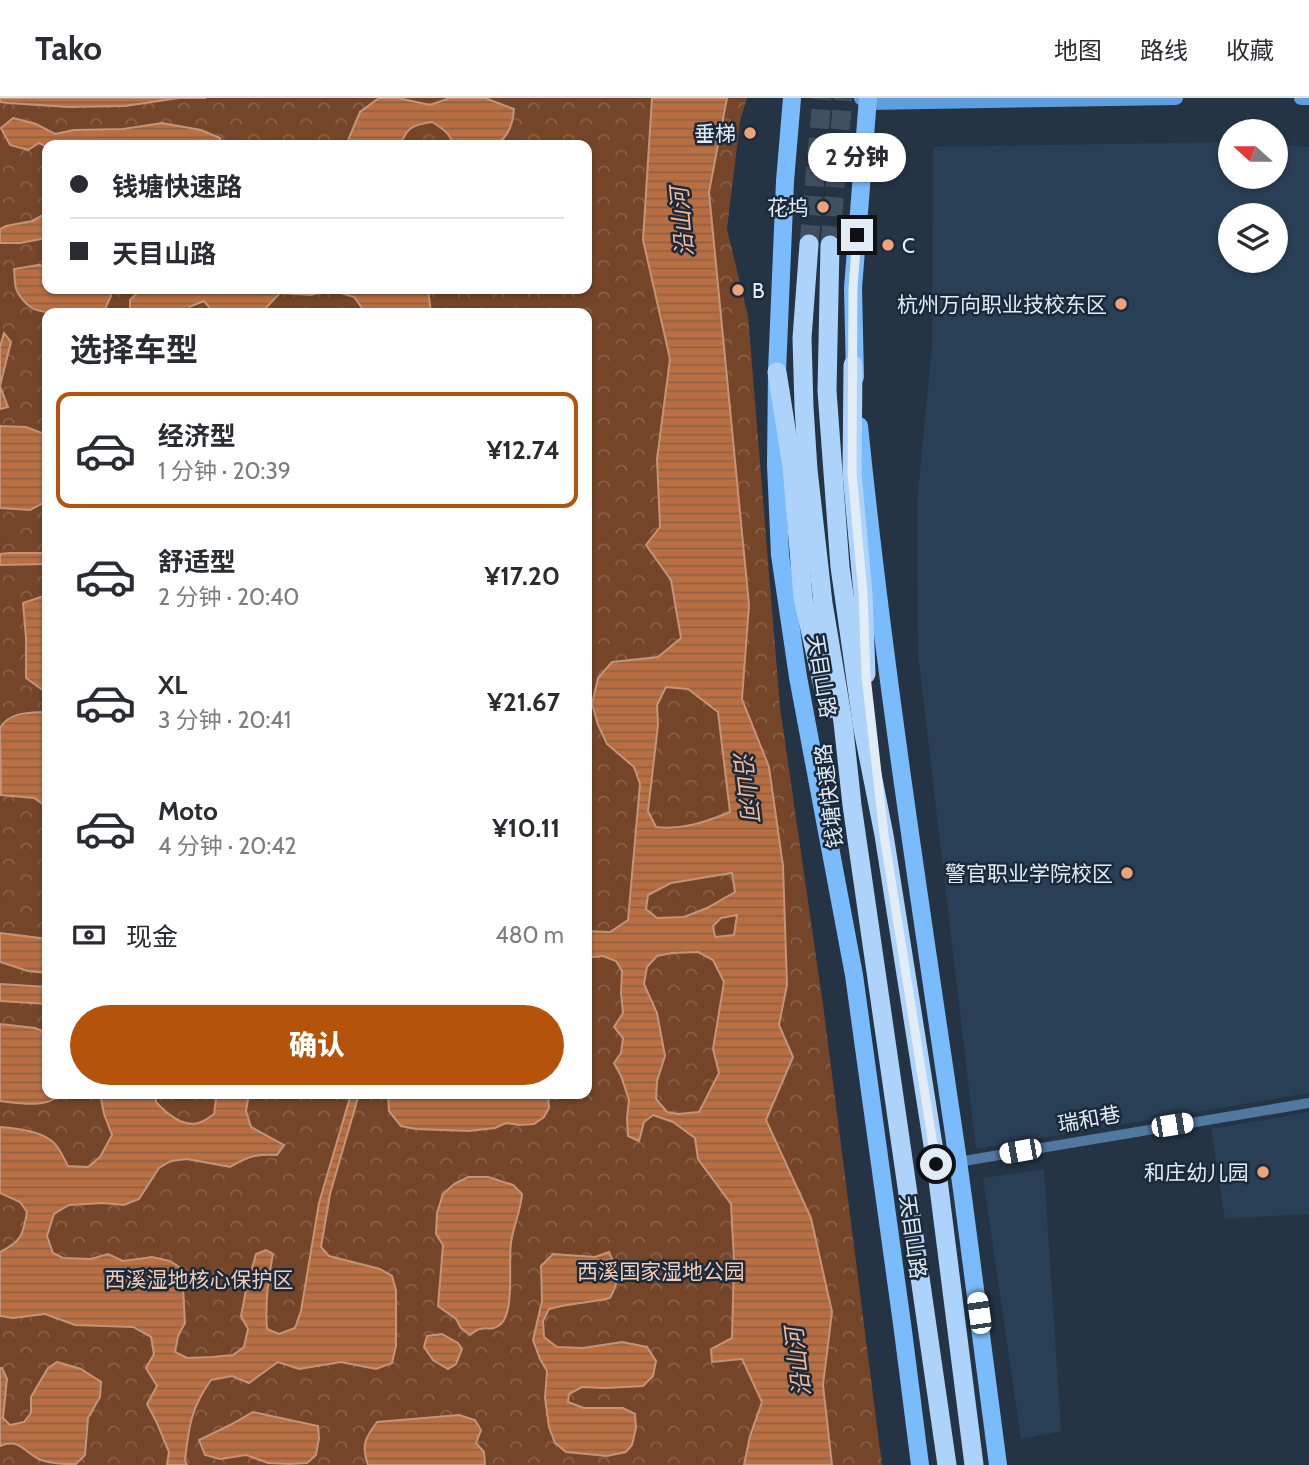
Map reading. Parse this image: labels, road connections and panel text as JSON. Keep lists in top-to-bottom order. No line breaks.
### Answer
{"streets":{"highway":["钱塘快速路"],"main road":["天目山路"],"street":["瑞和巷"]},"water":["沿山河"],"parks":["西溪国家湿地公园","西溪湿地核心保护区"],"places":["垂梯","花坞","C","B","杭州万向职业技校东区","警官职业学院校区","和庄幼儿园"],"north":"left","page":{"header":"Tako","nav":["地图","路线","收藏"],"bubble":"2 分钟","banner":["钱塘快速路","天目山路"],"heading":"选择车型","list":[{"name":"经济型","note":"1 分钟 · 20:39","value":"¥12.74"},{"name":"舒适型","note":"2 分钟 · 20:40","value":"¥17.20"},{"name":"XL","note":"3 分钟 · 20:41","value":"¥21.67"},{"name":"Moto","note":"4 分钟 · 20:42","value":"¥10.11"}],"pay":["现金","480 m"],"buttons":"确认"}}
